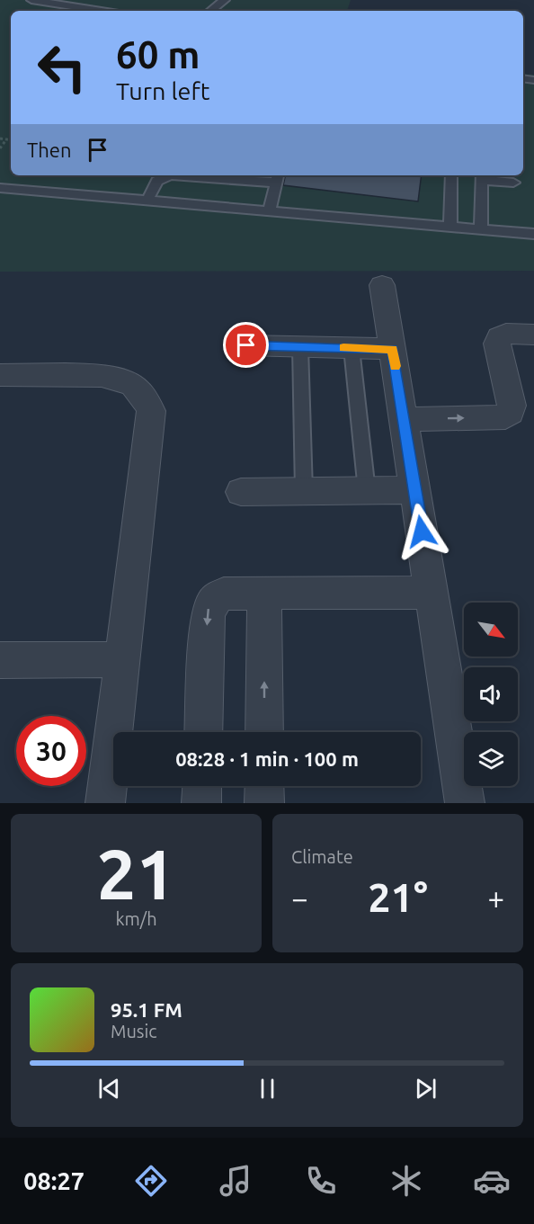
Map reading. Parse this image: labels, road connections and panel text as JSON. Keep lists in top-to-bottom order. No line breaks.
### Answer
{"north":"bottom right","page":{"turn":["60 m","Turn left"],"then":"Then","limit":"30","trip":"08:28 · 1 min · 100 m","tile":[["21","km/h"],"Climate"],"heat":["−","21°","+"],"song":["95.1 FM","Music"],"tabs":"08:27"}}
